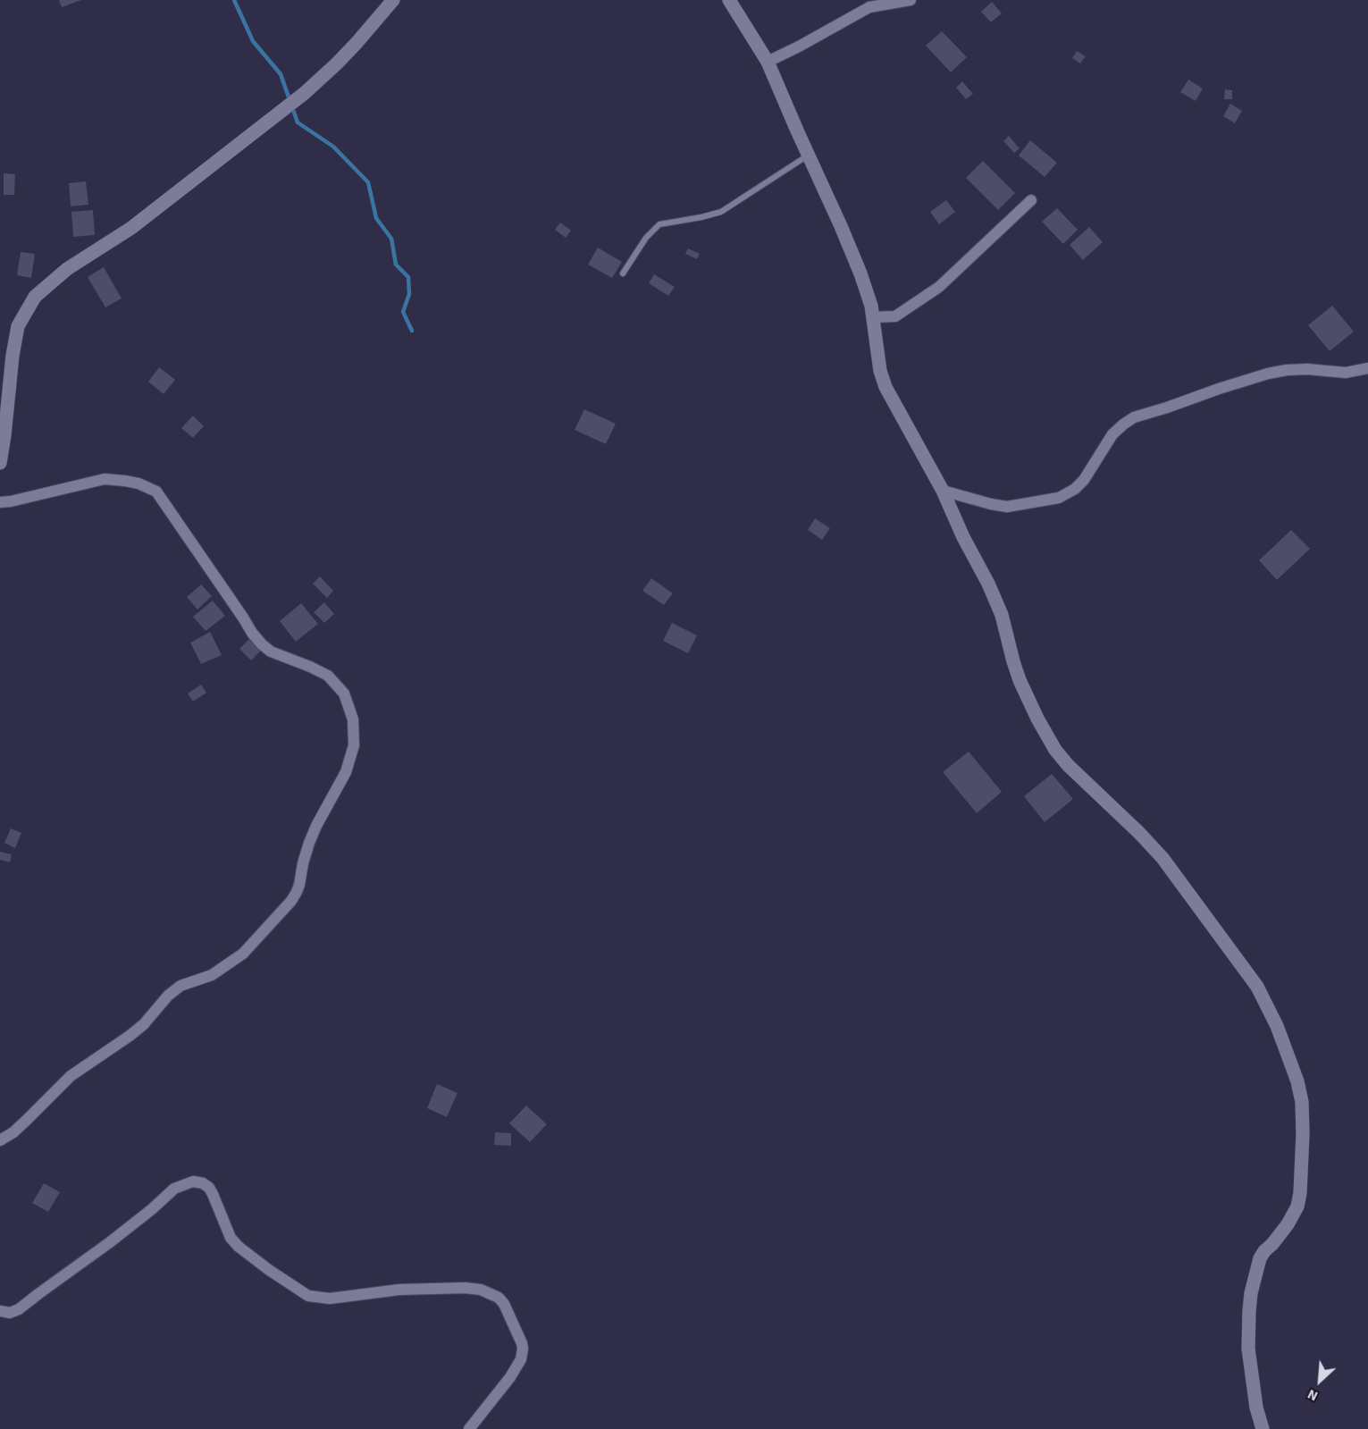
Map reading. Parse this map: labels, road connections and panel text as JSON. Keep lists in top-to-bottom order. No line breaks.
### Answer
{"north":"bottom left"}
